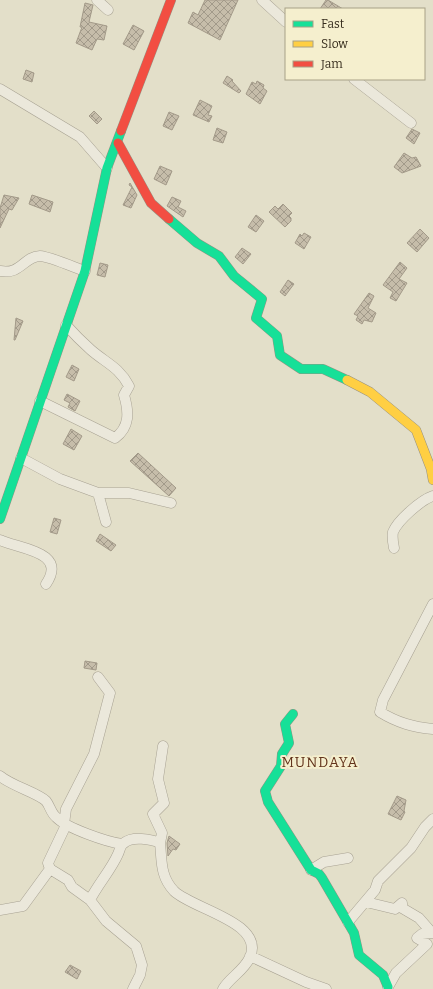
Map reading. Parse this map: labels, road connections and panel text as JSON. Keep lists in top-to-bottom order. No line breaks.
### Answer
{"districts":["MUNDAYA"],"legend":["Fast","Slow","Jam"]}
